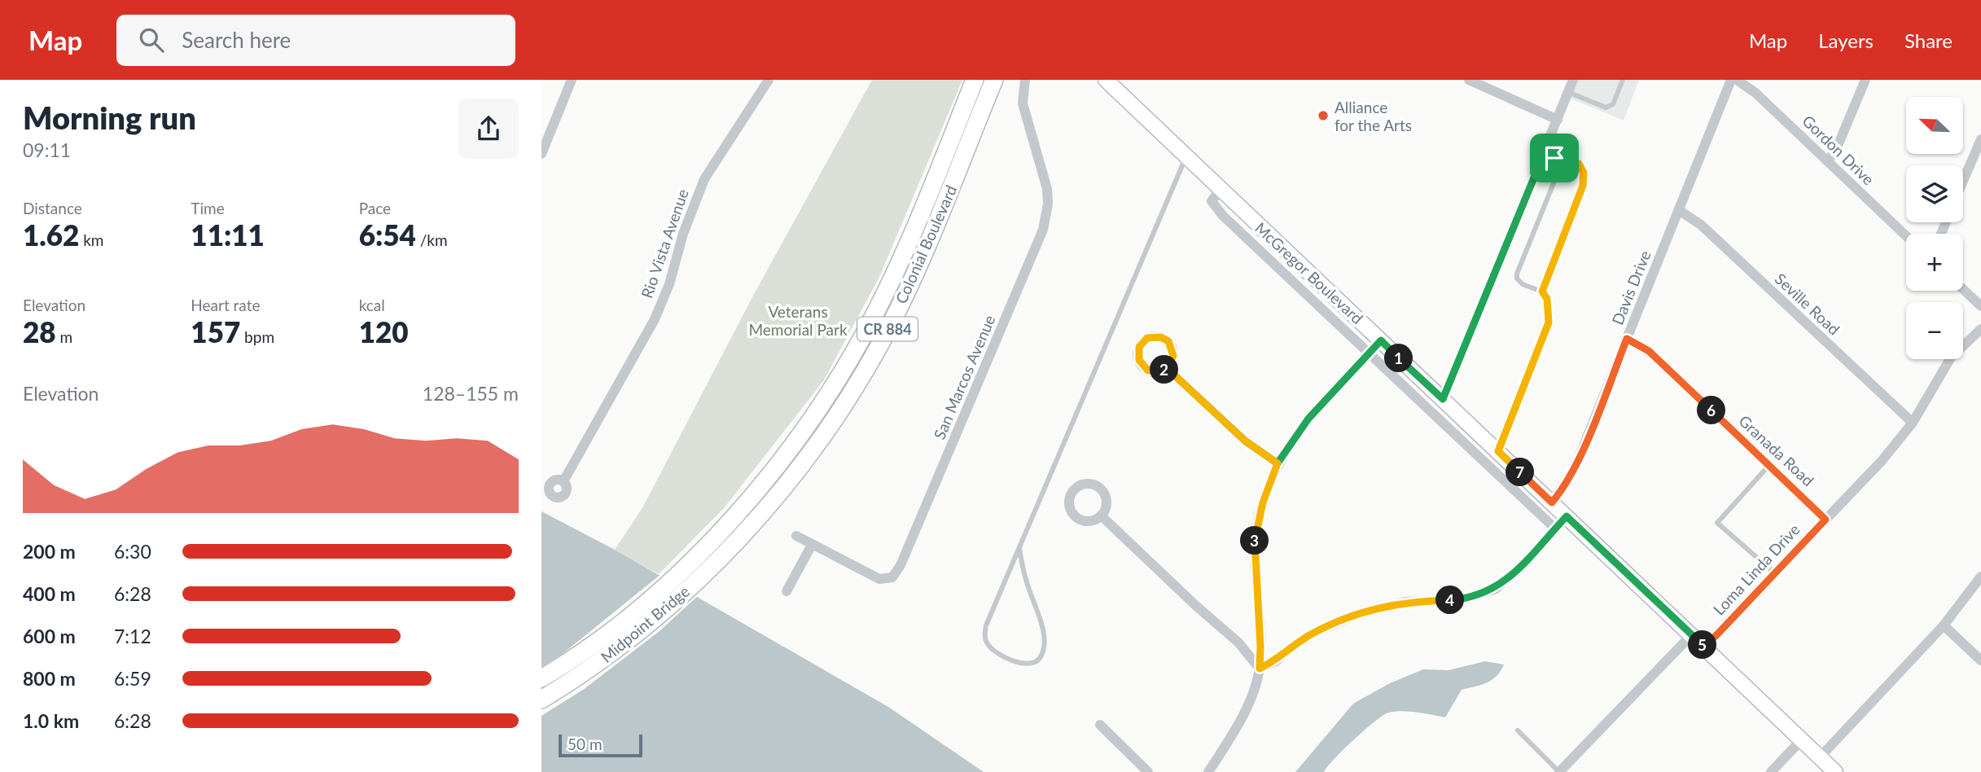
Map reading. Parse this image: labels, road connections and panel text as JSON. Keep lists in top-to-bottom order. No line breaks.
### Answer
{"streets":{"highway":["Colonial Boulevard","CR 884","Midpoint Bridge"],"main road":["McGregor Boulevard"],"street":["Gordon Drive","Rio Vista Avenue","Davis Drive","Seville Road","San Marcos Avenue","Granada Road","Loma Linda Drive"]},"crossings":[["Colonial Boulevard","Midpoint Bridge"],["McGregor Boulevard","Davis Drive"],["McGregor Boulevard","Loma Linda Drive"],["Davis Drive","Seville Road"],["Davis Drive","Granada Road"],["Seville Road","Loma Linda Drive"],["Granada Road","Loma Linda Drive"]],"parks":["Veterans Memorial Park"],"places":["Alliance for the Arts"],"scale_bar":"50 m","north":"top left","page":{"header":"Map","search":"Search here","nav":["Map","Layers","Share"],"heading":["Morning run","09:11"],"map_buttons":["+","−"],"stats":[["Distance","1.62 km"],["Time","11:11"],["Pace","6:54 /km"],["Elevation","28 m"],["Heart rate","157 bpm"],["kcal","120"]],"pins":["1","2","6","7","3","4","5"],"chart":["Elevation","128–155 m"],"list":[{"name":"200 m","note":"6:30"},{"name":"400 m","note":"6:28"},{"name":"600 m","note":"7:12"},{"name":"800 m","note":"6:59"},{"name":"1.0 km","note":"6:28"}],"scale":"50 m"}}
